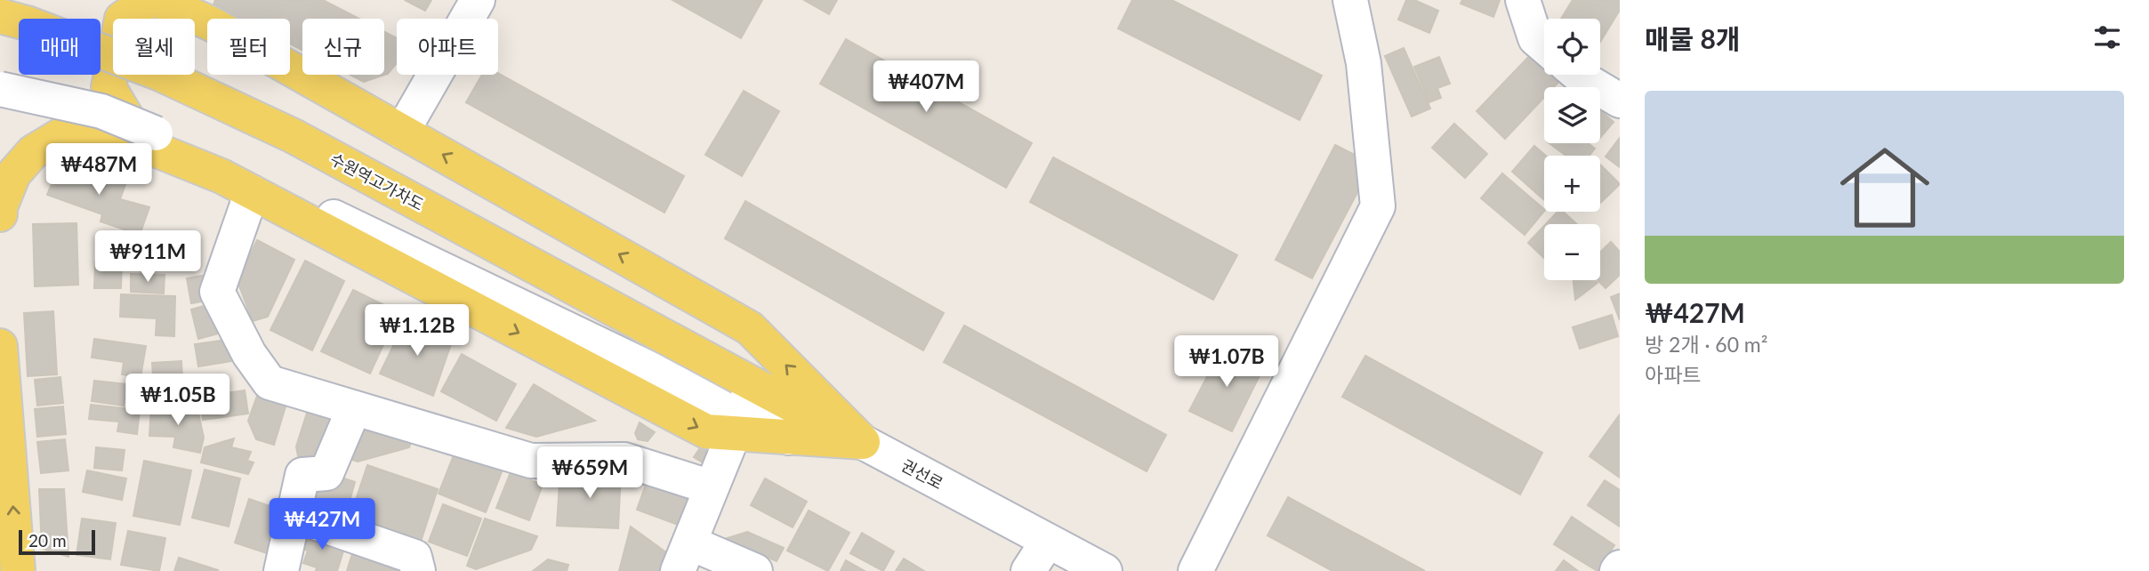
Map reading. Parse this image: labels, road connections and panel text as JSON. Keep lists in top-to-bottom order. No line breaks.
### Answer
{"streets":{"main road":["수원역고가차도","권선로"]},"crossings":[["수원역고가차도","권선로"]],"scale_bar":"20 m","page":{"heading":"매물 8개","map_buttons":["+","−"],"chip":["매매","월세","필터","신규","아파트"],"price":["₩407M","₩487M","₩911M","₩1.12B","₩1.07B","₩1.05B","₩659M","₩427M"],"list":[{"name":"₩427M","note":"방 2개 · 60 m² · 아파트"}],"scale":"20 m"}}
